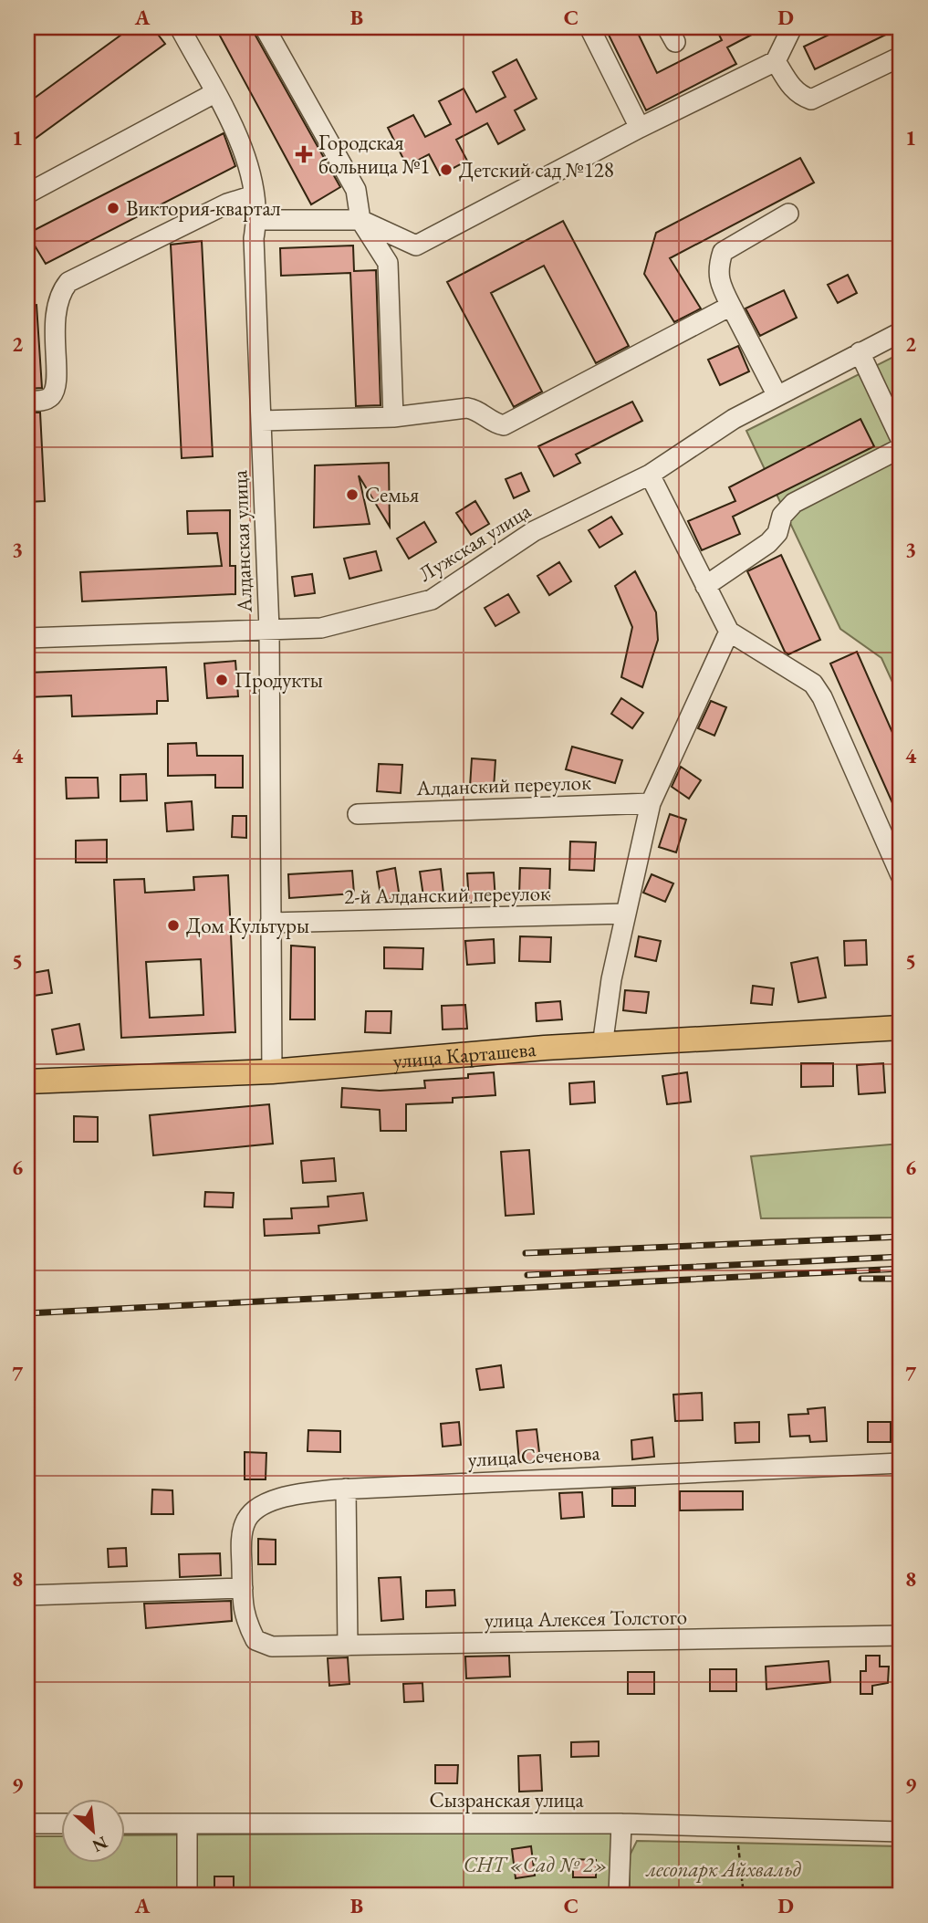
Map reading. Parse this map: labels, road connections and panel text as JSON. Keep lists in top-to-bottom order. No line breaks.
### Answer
{"streets":{"main road":["улица Карташева"],"street":["Алданская улица","Лужская улица","Алданский переулок","2-й Алданский переулок","улица Сеченова","улица Алексея Толстого","Сызранская улица"]},"crossings":[["Алданская улица","Лужская улица"],["Алданская улица","2-й Алданский переулок"],["Алданская улица","улица Карташева"],["улица Сеченова","улица Алексея Толстого"]],"parks":["СНТ «Сад № 2»","лесопарк Айхвальд"],"places":{"health":["Городская больница №1"],"other":["Детский сад №128","Виктория-квартал","Семья","Продукты","Дом Культуры"]},"north":"bottom right","grid":{"columns":["A","B","C","D"],"rows":["1","2","3","4","5","6","7","8","9"]}}
